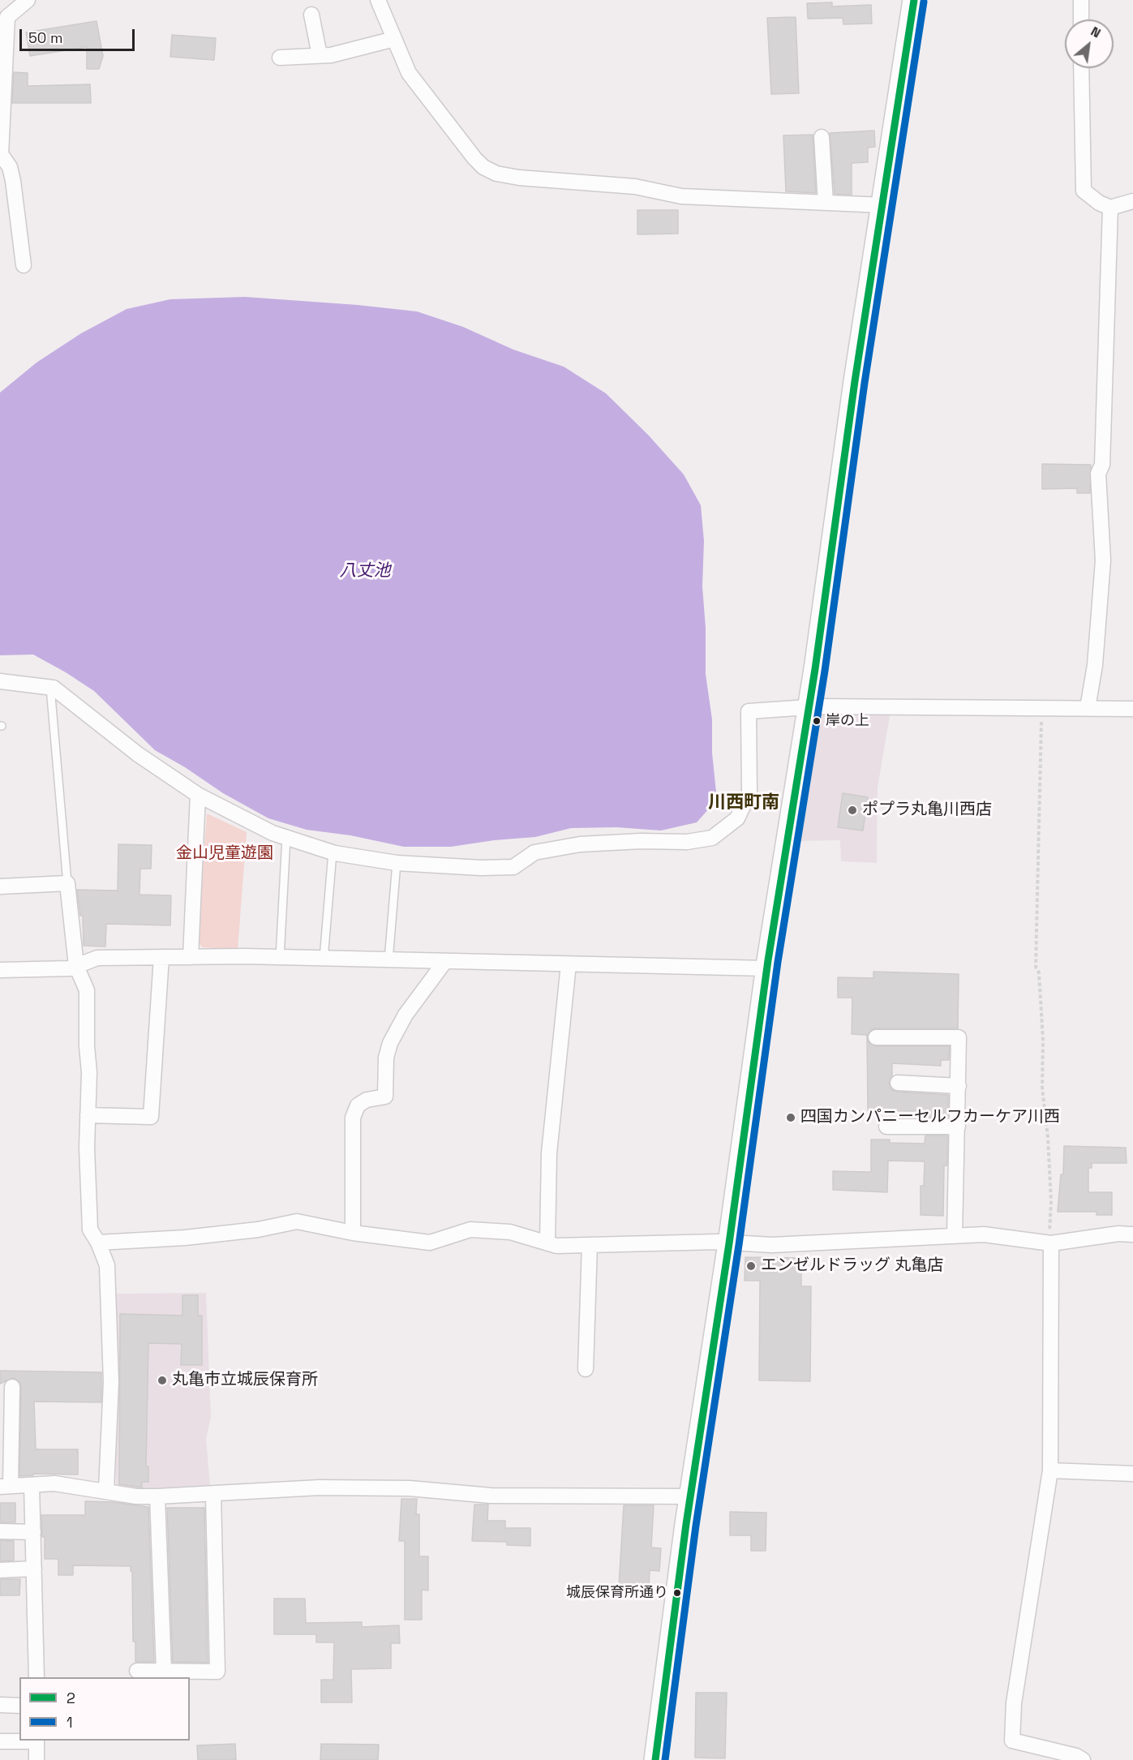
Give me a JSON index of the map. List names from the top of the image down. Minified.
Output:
{"districts":["川西町南"],"water":["八丈池"],"parks":["金山児童遊園"],"places":["岸の上","ポプラ丸亀川西店","四国カンパニーセルフカーケア川西","エンゼルドラッグ 丸亀店","丸亀市立城辰保育所","城辰保育所通り"],"lines":["transit line 2","transit line 1"],"legend":["2","1"],"scale_bar":"50 m","north":"top right"}
